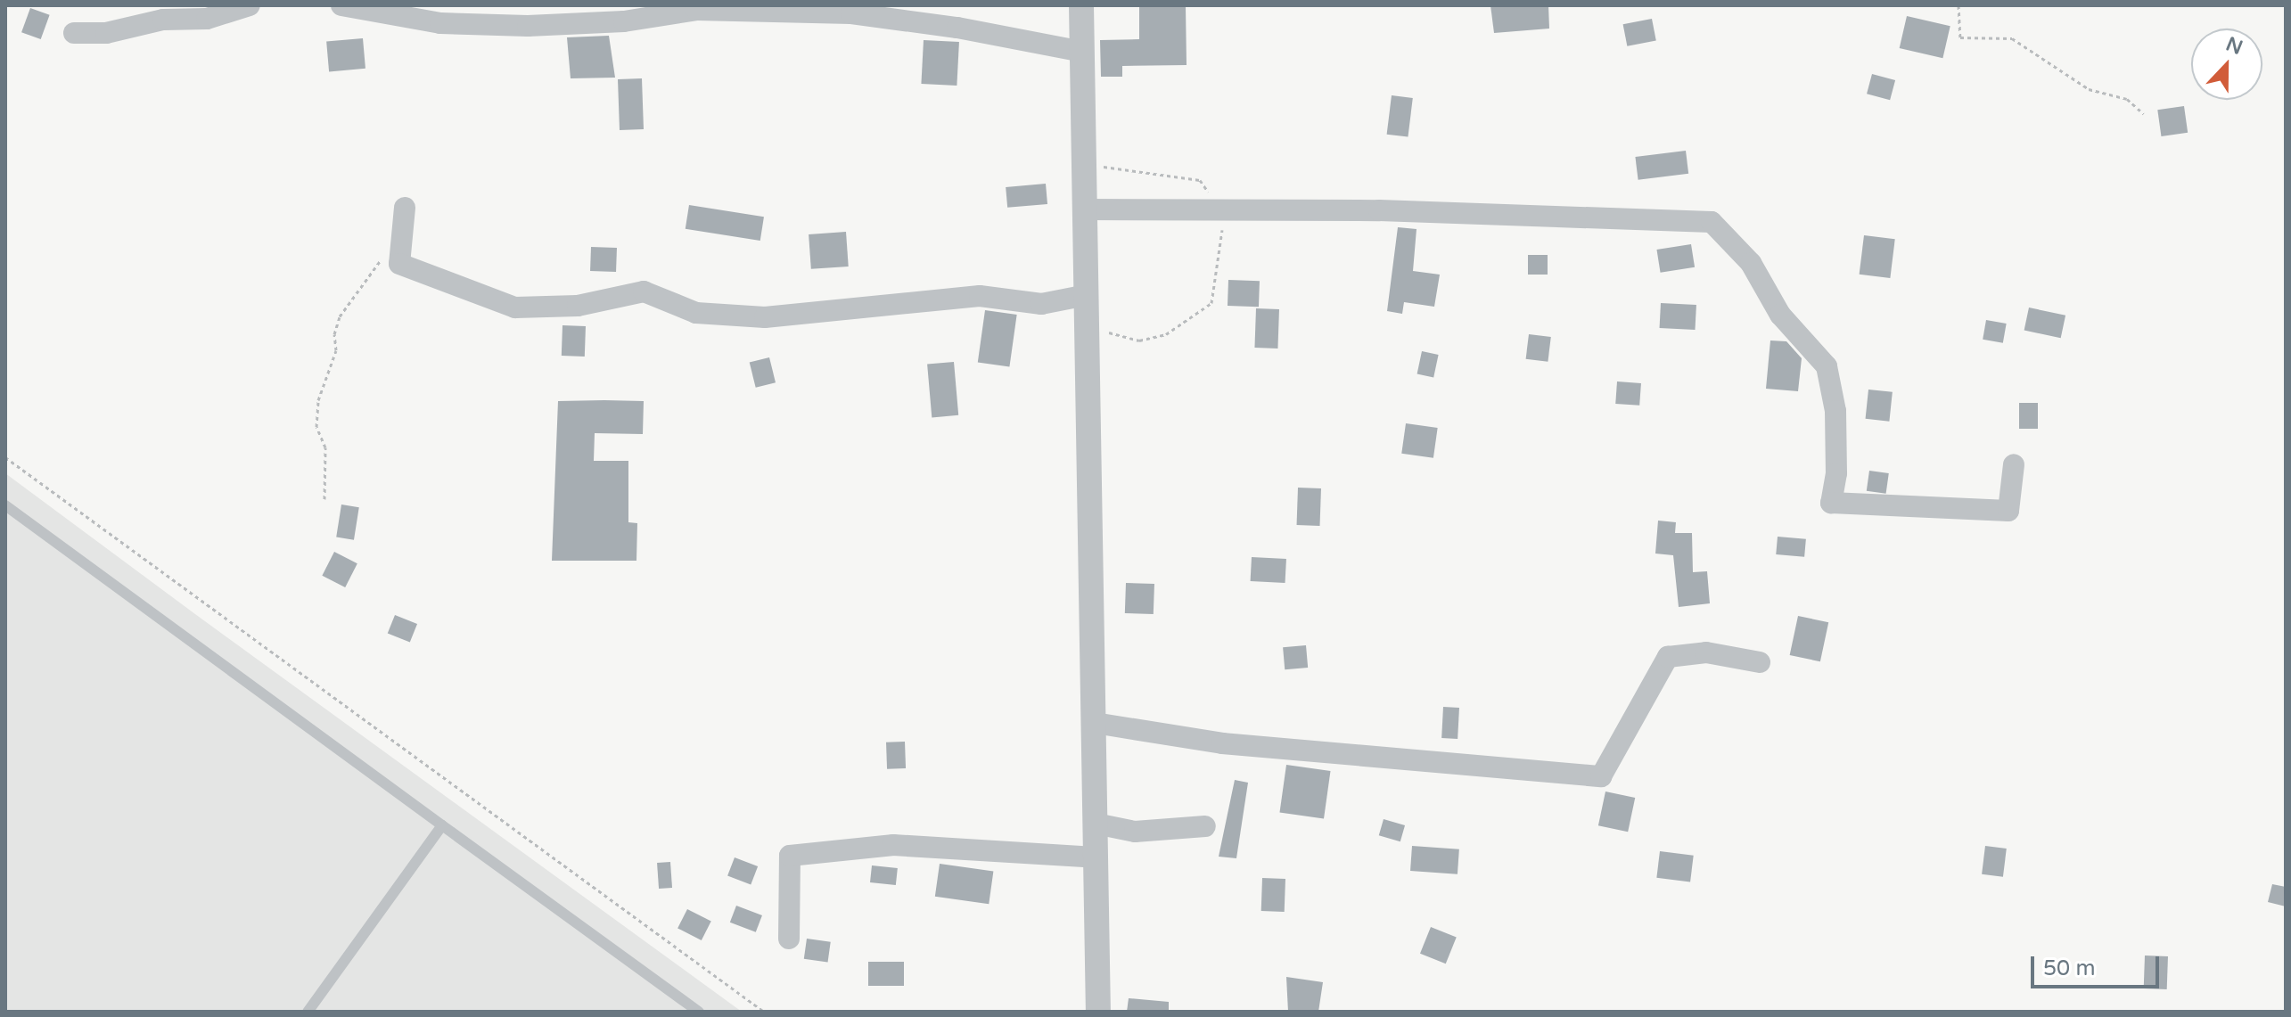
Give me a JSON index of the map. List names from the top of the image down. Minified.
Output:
{"scale_bar":"50 m","north":"top"}
